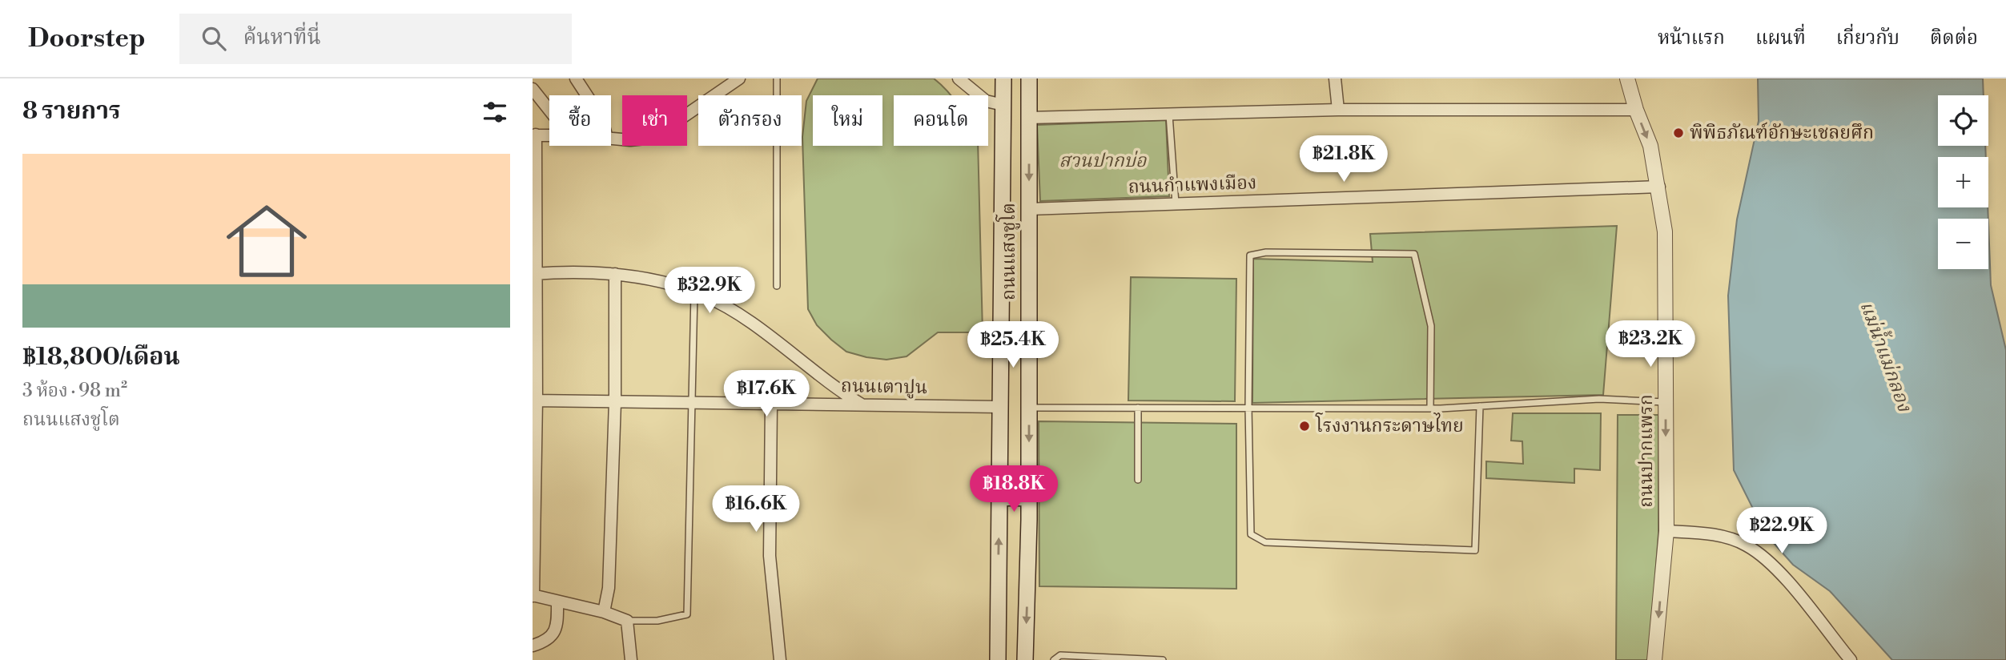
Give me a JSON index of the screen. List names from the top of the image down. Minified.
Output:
{"streets":{"main road":["ถนนแสงชูโต"],"street":["ถนนกำแพงเมือง","ถนนเตาปูน","ถนนปากแพรก"]},"crossings":[["ถนนกำแพงเมือง","ถนนแสงชูโต"],["ถนนกำแพงเมือง","ถนนปากแพรก"],["ถนนแสงชูโต","ถนนเตาปูน"]],"one_way":["ถนนปากแพรก"],"water":["แม่น้ำแม่กลอง"],"parks":["สวนปากบ่อ"],"places":["พิพิธภัณฑ์อักษะเชลยศึก","โรงงานกระดาษไทย"],"page":{"header":"Doorstep","search":"ค้นหาที่นี่","nav":["หน้าแรก","แผนที่","เกี่ยวกับ","ติดต่อ"],"heading":"8 รายการ","map_buttons":["+","−"],"chip":["ซื้อ","เช่า","ตัวกรอง","ใหม่","คอนโด"],"price":["฿21.8K","฿32.9K","฿23.2K","฿25.4K","฿17.6K","฿18.8K","฿16.6K","฿22.9K"],"list":[{"name":"฿18,800/เดือน","note":"3 ห้อง · 98 m² · ถนนแสงชูโต"}]}}
